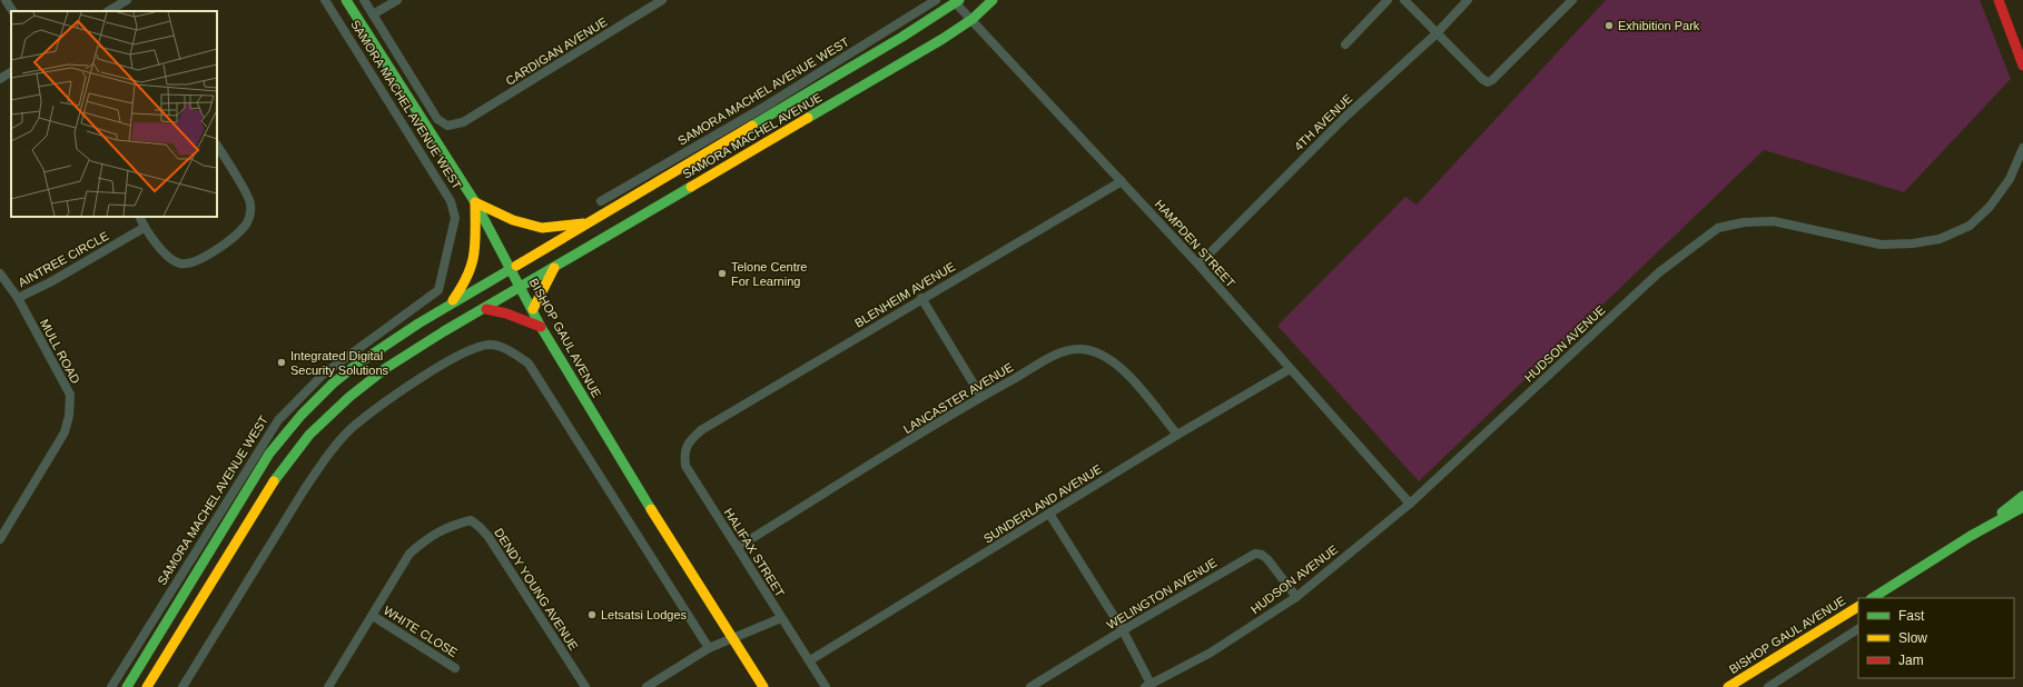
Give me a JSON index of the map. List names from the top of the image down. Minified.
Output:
{"streets":{"main road":["SAMORA MACHEL AVENUE WEST","SAMORA MACHEL AVENUE","BISHOP GAUL AVENUE"],"street":["CARDIGAN AVENUE","4TH AVENUE","HAMPDEN STREET","AINTREE CIRCLE","BLENHEIM AVENUE","HUDSON AVENUE","MULL ROAD","LANCASTER AVENUE","SUNDERLAND AVENUE","HALIFAX STREET","DENDY YOUNG AVENUE","WELINGTON AVENUE","WHITE CLOSE"]},"crossings":[["SAMORA MACHEL AVENUE WEST","SAMORA MACHEL AVENUE"],["SAMORA MACHEL AVENUE WEST","BISHOP GAUL AVENUE"],["4TH AVENUE","HAMPDEN STREET"],["SAMORA MACHEL AVENUE","HAMPDEN STREET"],["SAMORA MACHEL AVENUE","BISHOP GAUL AVENUE"],["HAMPDEN STREET","BLENHEIM AVENUE"],["HAMPDEN STREET","HUDSON AVENUE"],["HAMPDEN STREET","SUNDERLAND AVENUE"],["AINTREE CIRCLE","MULL ROAD"],["BLENHEIM AVENUE","HALIFAX STREET"],["HUDSON AVENUE","WELINGTON AVENUE"],["LANCASTER AVENUE","SUNDERLAND AVENUE"],["LANCASTER AVENUE","HALIFAX STREET"],["SUNDERLAND AVENUE","HALIFAX STREET"],["DENDY YOUNG AVENUE","WHITE CLOSE"]],"places":["Exhibition Park","Telone Centre For Learning","Integrated Digital Security Solutions","Letsatsi Lodges"],"legend":["Fast","Slow","Jam"]}
